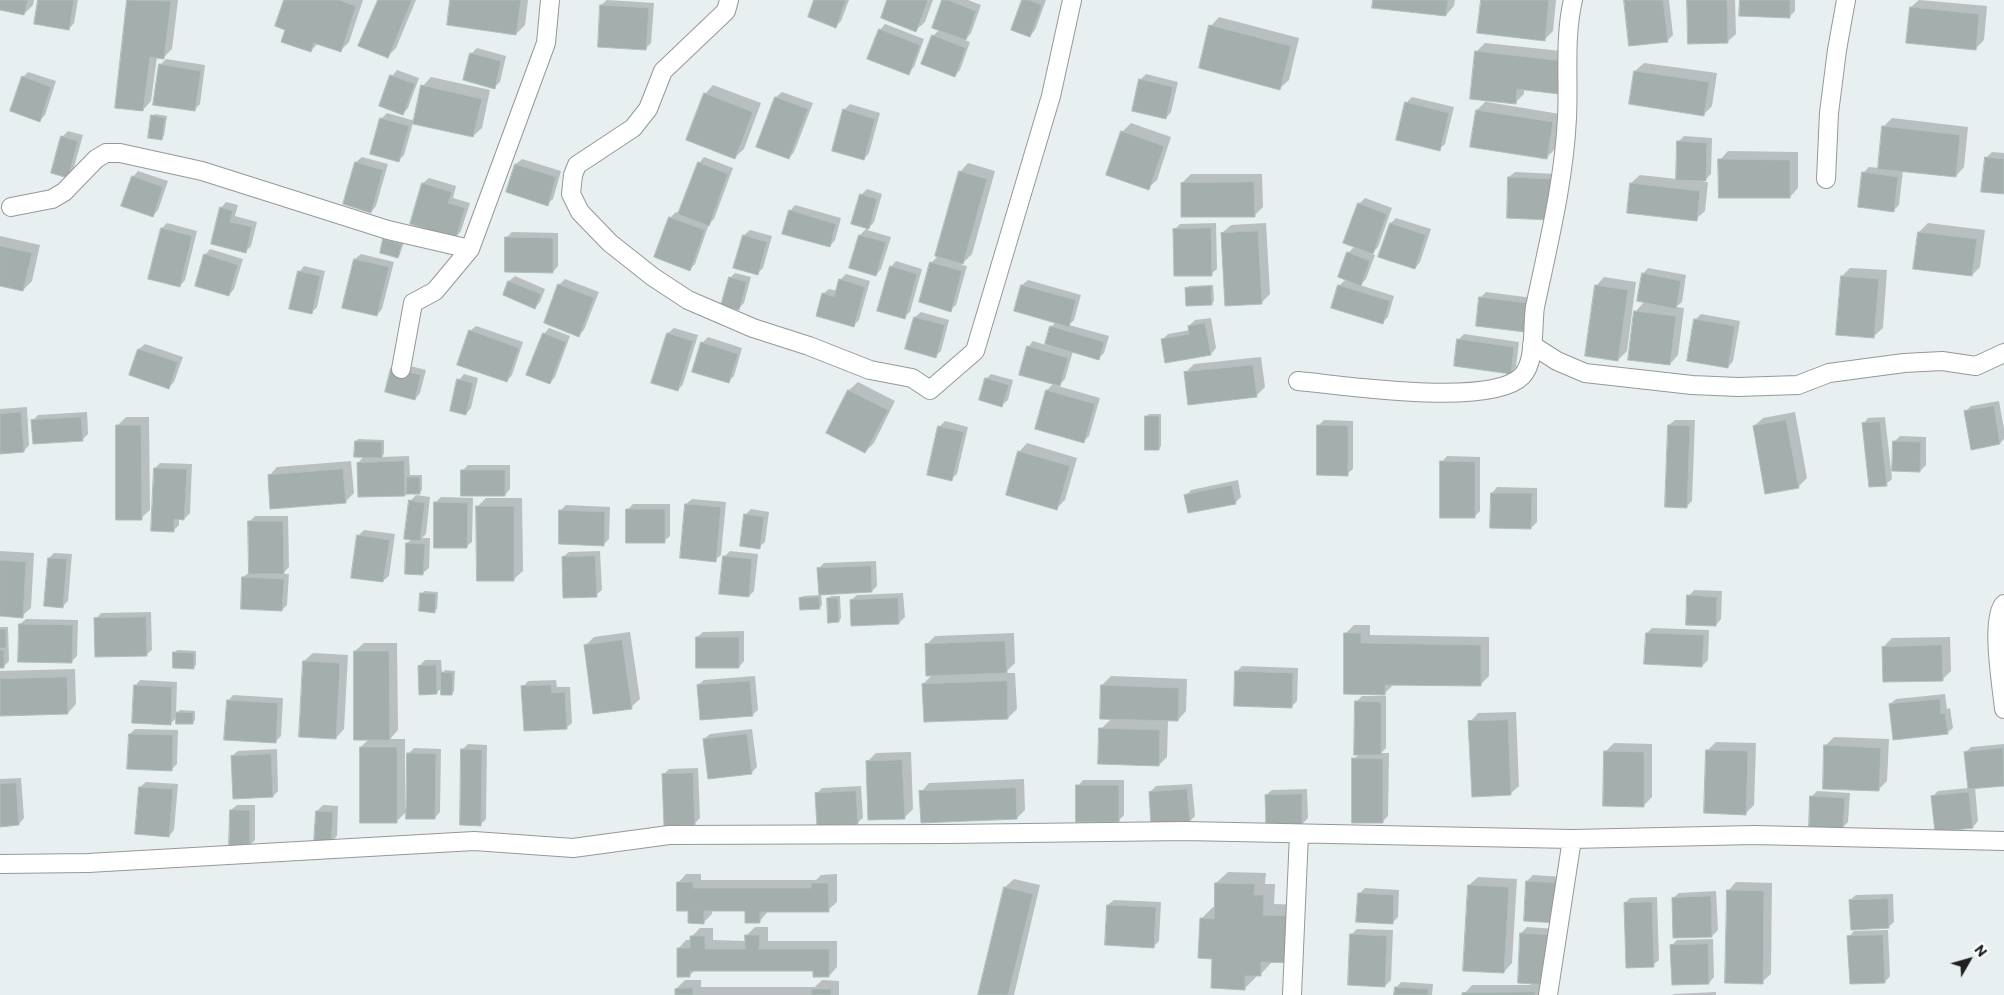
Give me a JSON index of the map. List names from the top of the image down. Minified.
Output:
{"north":"top right"}
